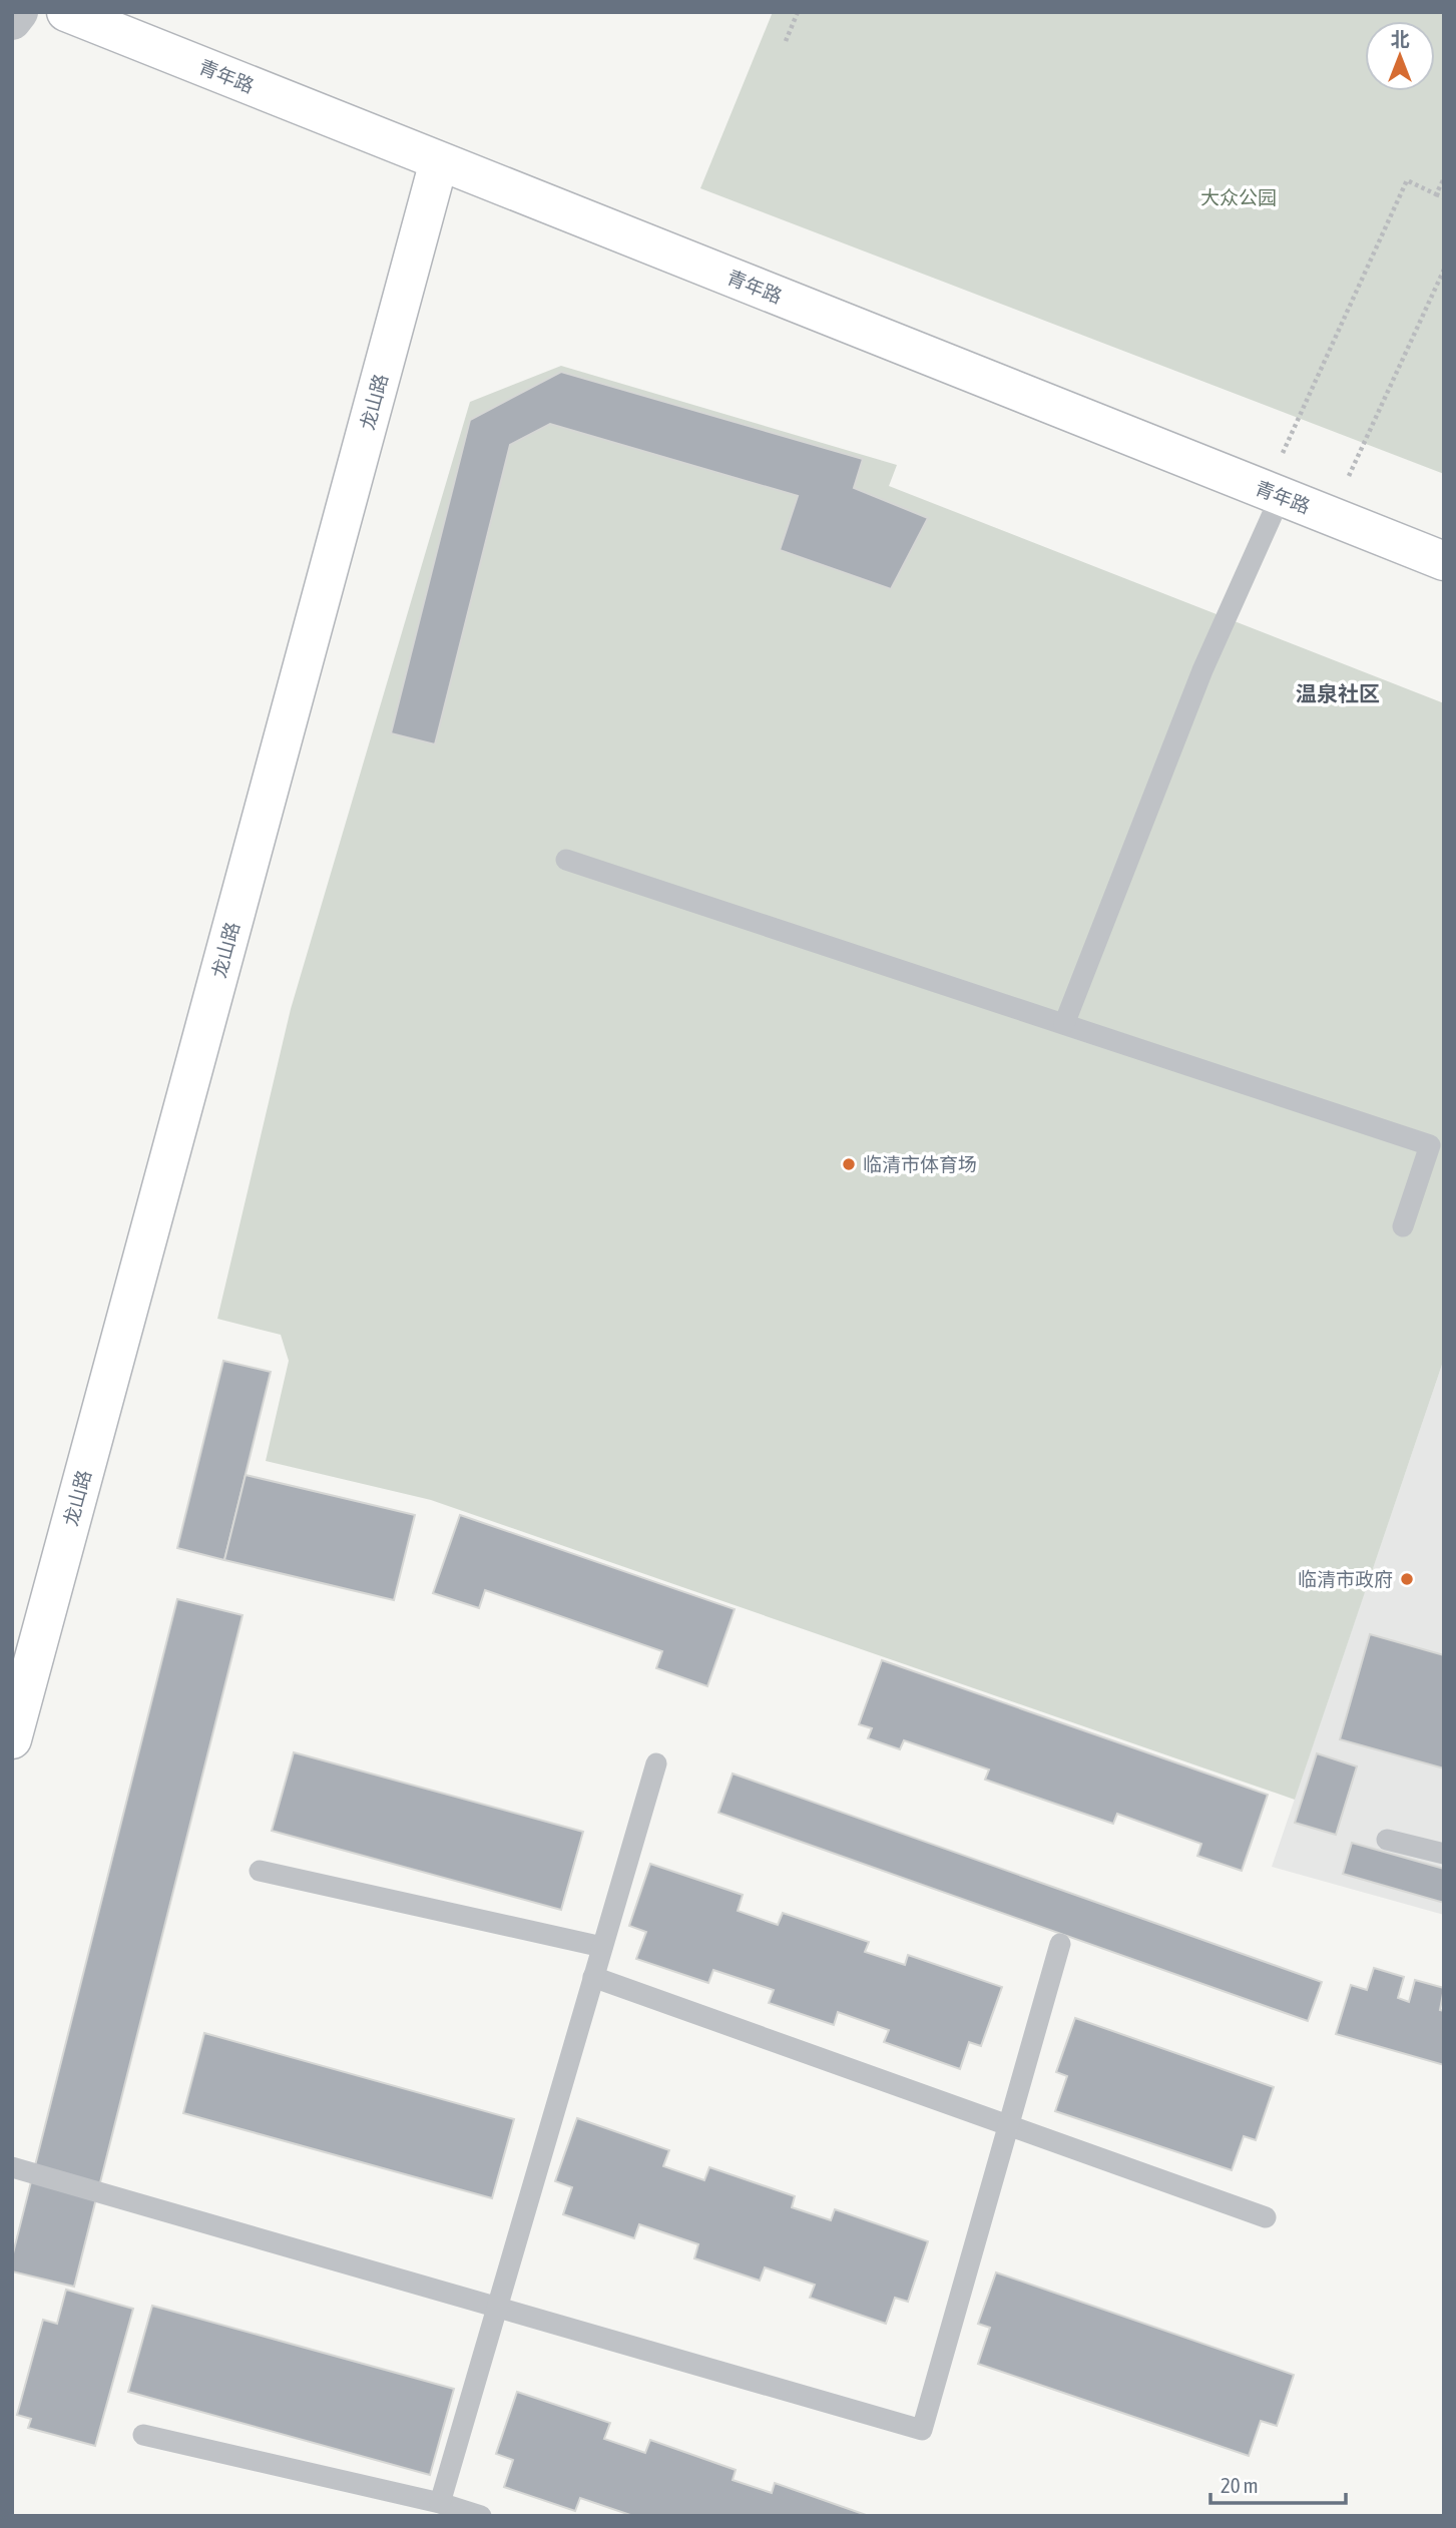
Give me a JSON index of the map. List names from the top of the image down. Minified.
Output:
{"streets":{"street":["青年路","龙山路"]},"crossings":[["青年路","龙山路"]],"districts":["温泉社区"],"parks":["大众公园"],"places":["临清市体育场","临清市政府"],"scale_bar":"20 m","north":"top"}
